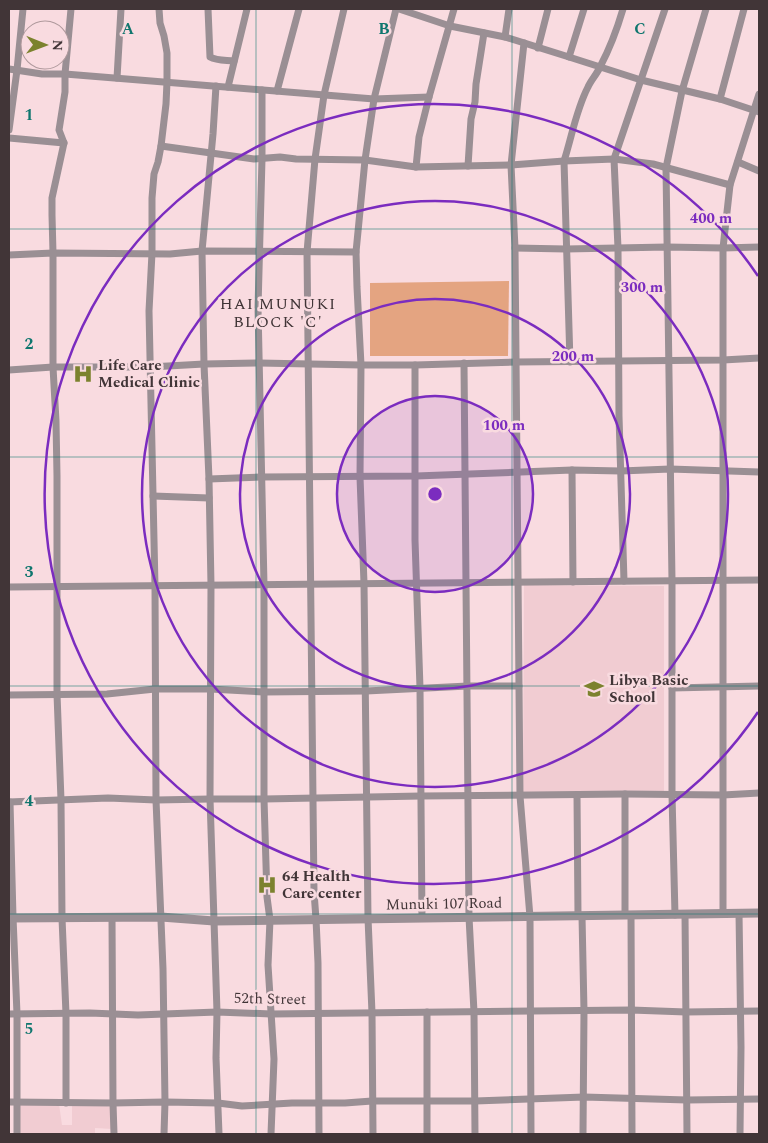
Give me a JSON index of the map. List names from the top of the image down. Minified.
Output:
{"streets":{"street":["Munuki 107 Road","52th Street"]},"districts":["HAI MUNUKI BLOCK 'C'"],"places":{"hospital":["Life Care Medical Clinic","64 Health Care center"],"school or university":["Libya Basic School"]},"north":"right","grid":{"columns":["A","B","C"],"rows":["1","2","3","4","5"]},"rings":["400 m","300 m","200 m","100 m"]}
